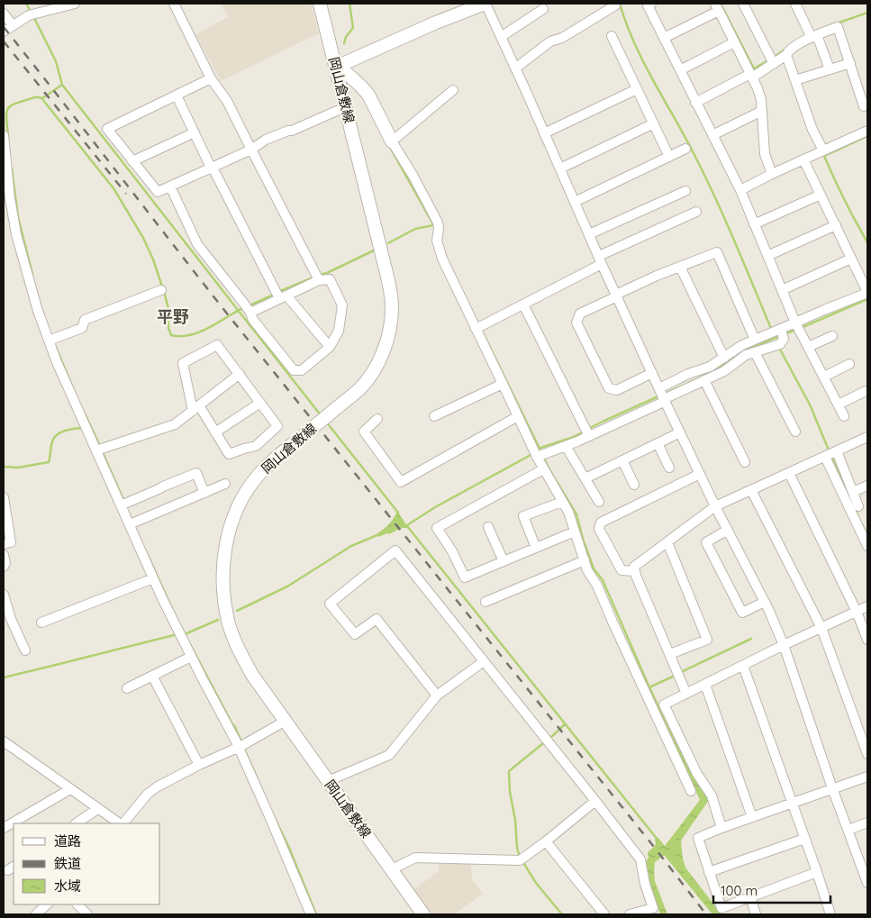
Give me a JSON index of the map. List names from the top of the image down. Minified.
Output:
{"streets":{"main road":["岡山倉敷線"]},"districts":["平野"],"legend":["道路","鉄道","水域"],"scale_bar":"100 m"}
